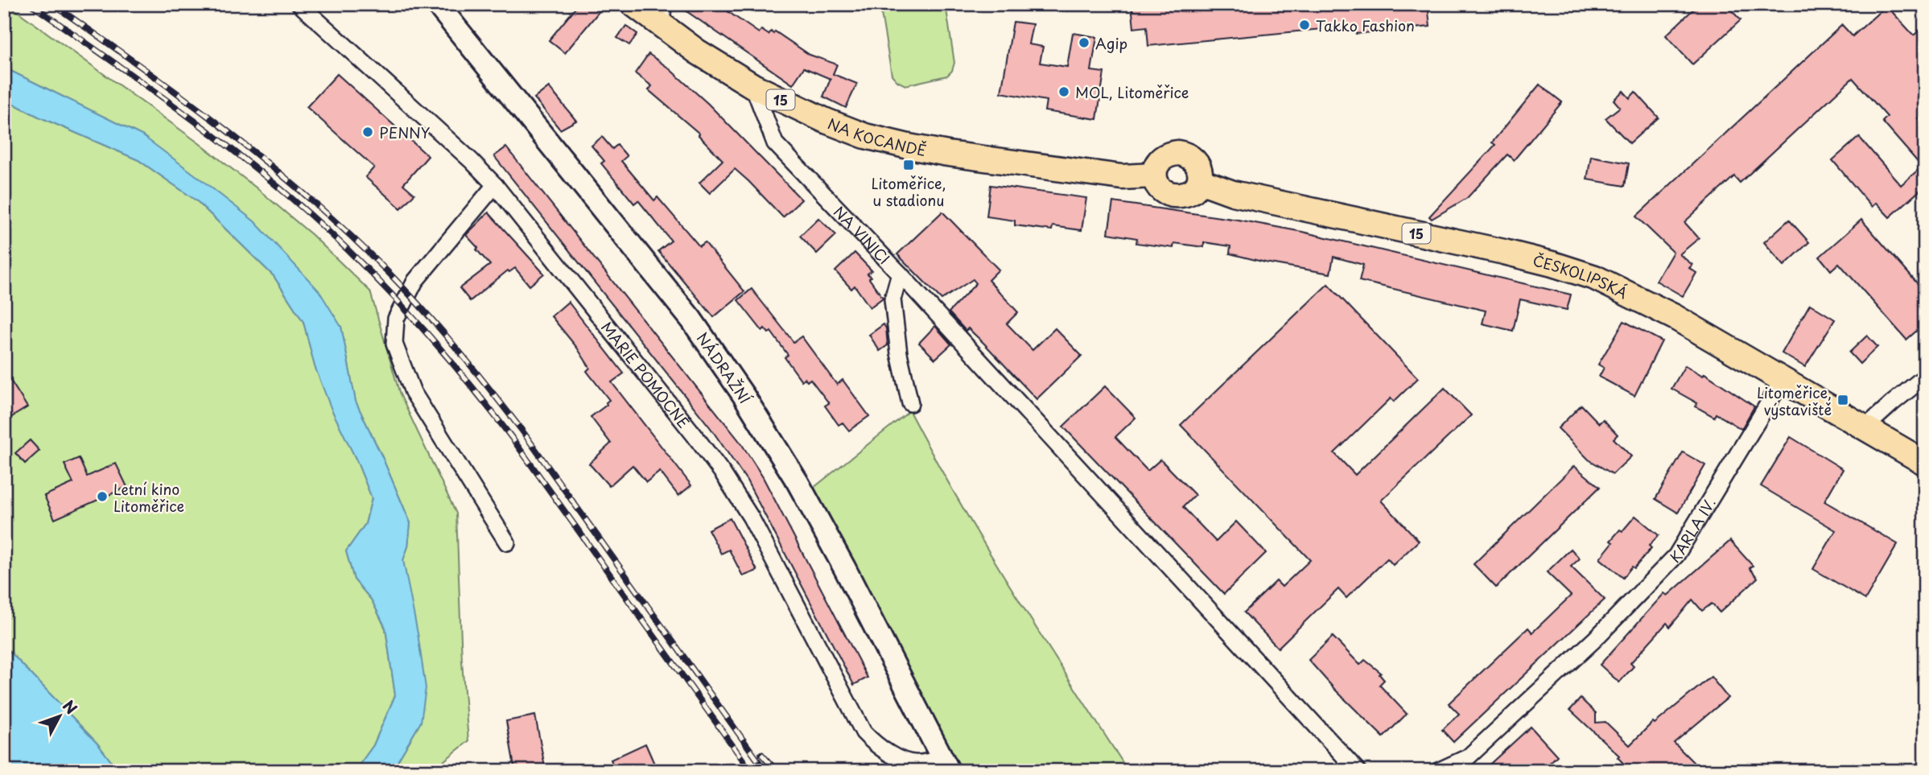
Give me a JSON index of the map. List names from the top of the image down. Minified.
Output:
{"streets":{"main road":["15","NA KOCANDĚ","ČESKOLIPSKÁ","NÁDRAŽNÍ"],"street":["NA VINICI","MARIE POMOCNÉ","KARLA IV."]},"crossings":[["NA KOCANDĚ","NA VINICI"],["NA KOCANDĚ","ČESKOLIPSKÁ"],["ČESKOLIPSKÁ","KARLA IV."],["NÁDRAŽNÍ","MARIE POMOCNÉ"]],"places":{"other":["Takko Fashion","Agip","MOL, Litoměřice","PENNY","Letní kino Litoměřice"],"transit":["Litoměřice, u stadionu","Litoměřice, výstaviště"]},"north":"top right"}
